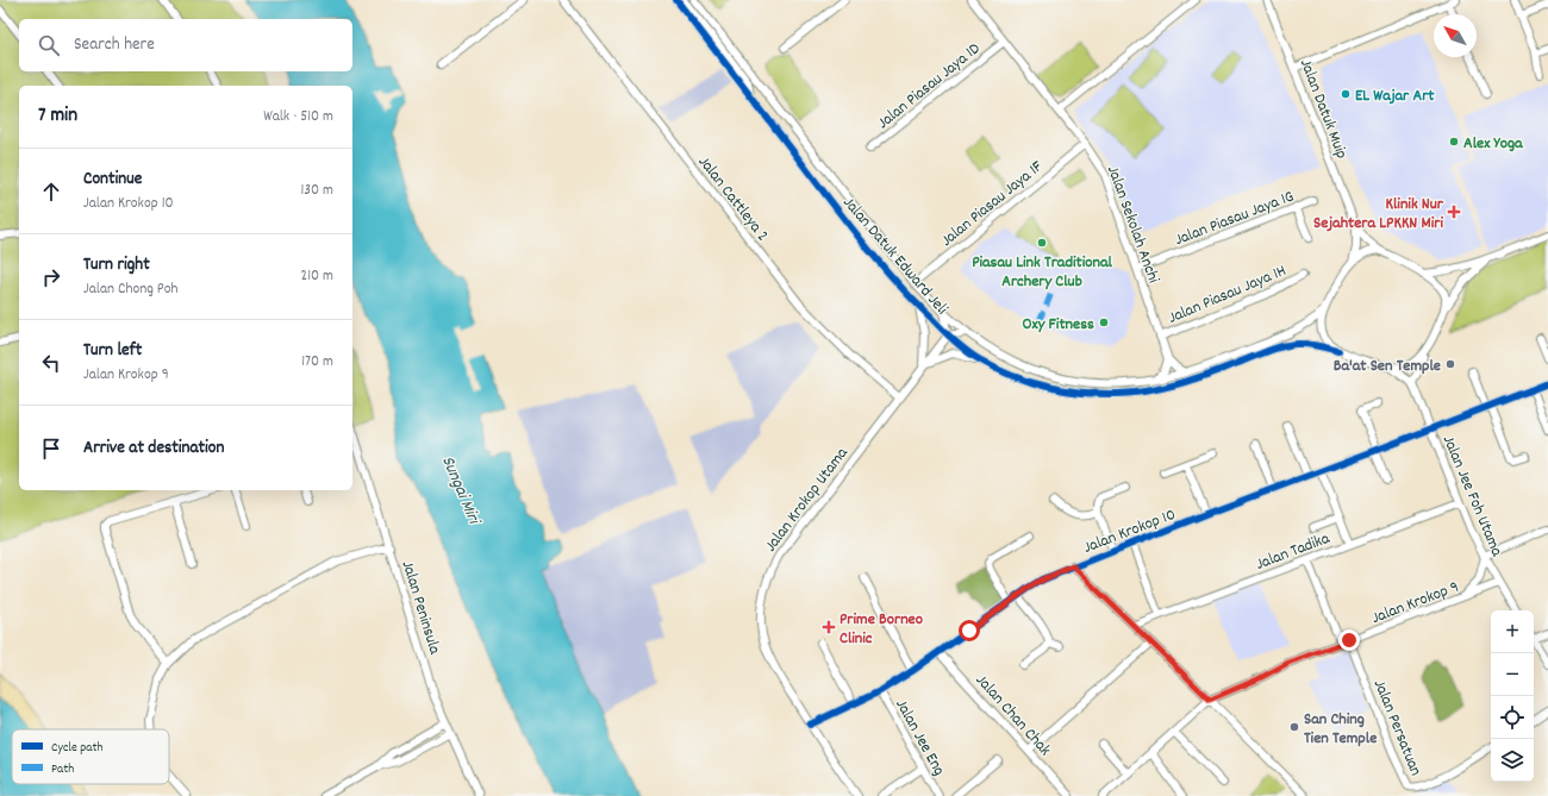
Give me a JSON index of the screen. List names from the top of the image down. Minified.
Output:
{"streets":{"street":["Jalan Piasau Jaya 1D","Jalan Datuk Muip","Jalan Cattleya 2","Jalan Piasau Jaya 1F","Jalan Piasau Jaya 1G","Jalan Sekolah Anchi","Jalan Datuk Edward Jeli","Jalan Piasau Jaya 1H","Jalan Jee Foh Utama","Jalan Krokop Utama","Jalan Krokop 10","Jalan Tadika","Jalan Krokop 9","Jalan Peninsula","Jalan Chan Chak","Jalan Persatuan","Jalan Jee Eng"]},"crossings":[["Jalan Piasau Jaya 1D","Jalan Sekolah Anchi"],["Jalan Cattleya 2","Jalan Krokop Utama"],["Jalan Piasau Jaya 1F","Jalan Sekolah Anchi"],["Jalan Piasau Jaya 1F","Jalan Datuk Edward Jeli"],["Jalan Piasau Jaya 1G","Jalan Sekolah Anchi"],["Jalan Sekolah Anchi","Jalan Piasau Jaya 1H"],["Jalan Datuk Edward Jeli","Jalan Krokop Utama"],["Jalan Jee Foh Utama","Jalan Krokop 10"],["Jalan Jee Foh Utama","Jalan Tadika"],["Jalan Jee Foh Utama","Jalan Krokop 9"],["Jalan Krokop Utama","Jalan Krokop 10"],["Jalan Krokop 10","Jalan Chan Chak"],["Jalan Krokop 10","Jalan Jee Eng"],["Jalan Krokop 9","Jalan Persatuan"]],"water":["Sungai Miri"],"places":{"other":["EL Wajar Art","Alex Yoga","Piasau Link Traditional Archery Club","Oxy Fitness","Ba'at Sen Temple","San Ching Tien Temple"],"health":["Klinik Nur Sejahtera LPKKN Miri","Prime Borneo Clinic"]},"legend":["Cycle path","Path"],"north":"top left","page":{"search":"Search here","heading":["7 min","Walk · 510 m"],"list":[["Continue","Jalan Krokop 10","130 m"],["Turn right","Jalan Chong Poh","210 m"],["Turn left","Jalan Krokop 9","170 m"],"Arrive at destination"],"map_buttons":["+","−"]}}
